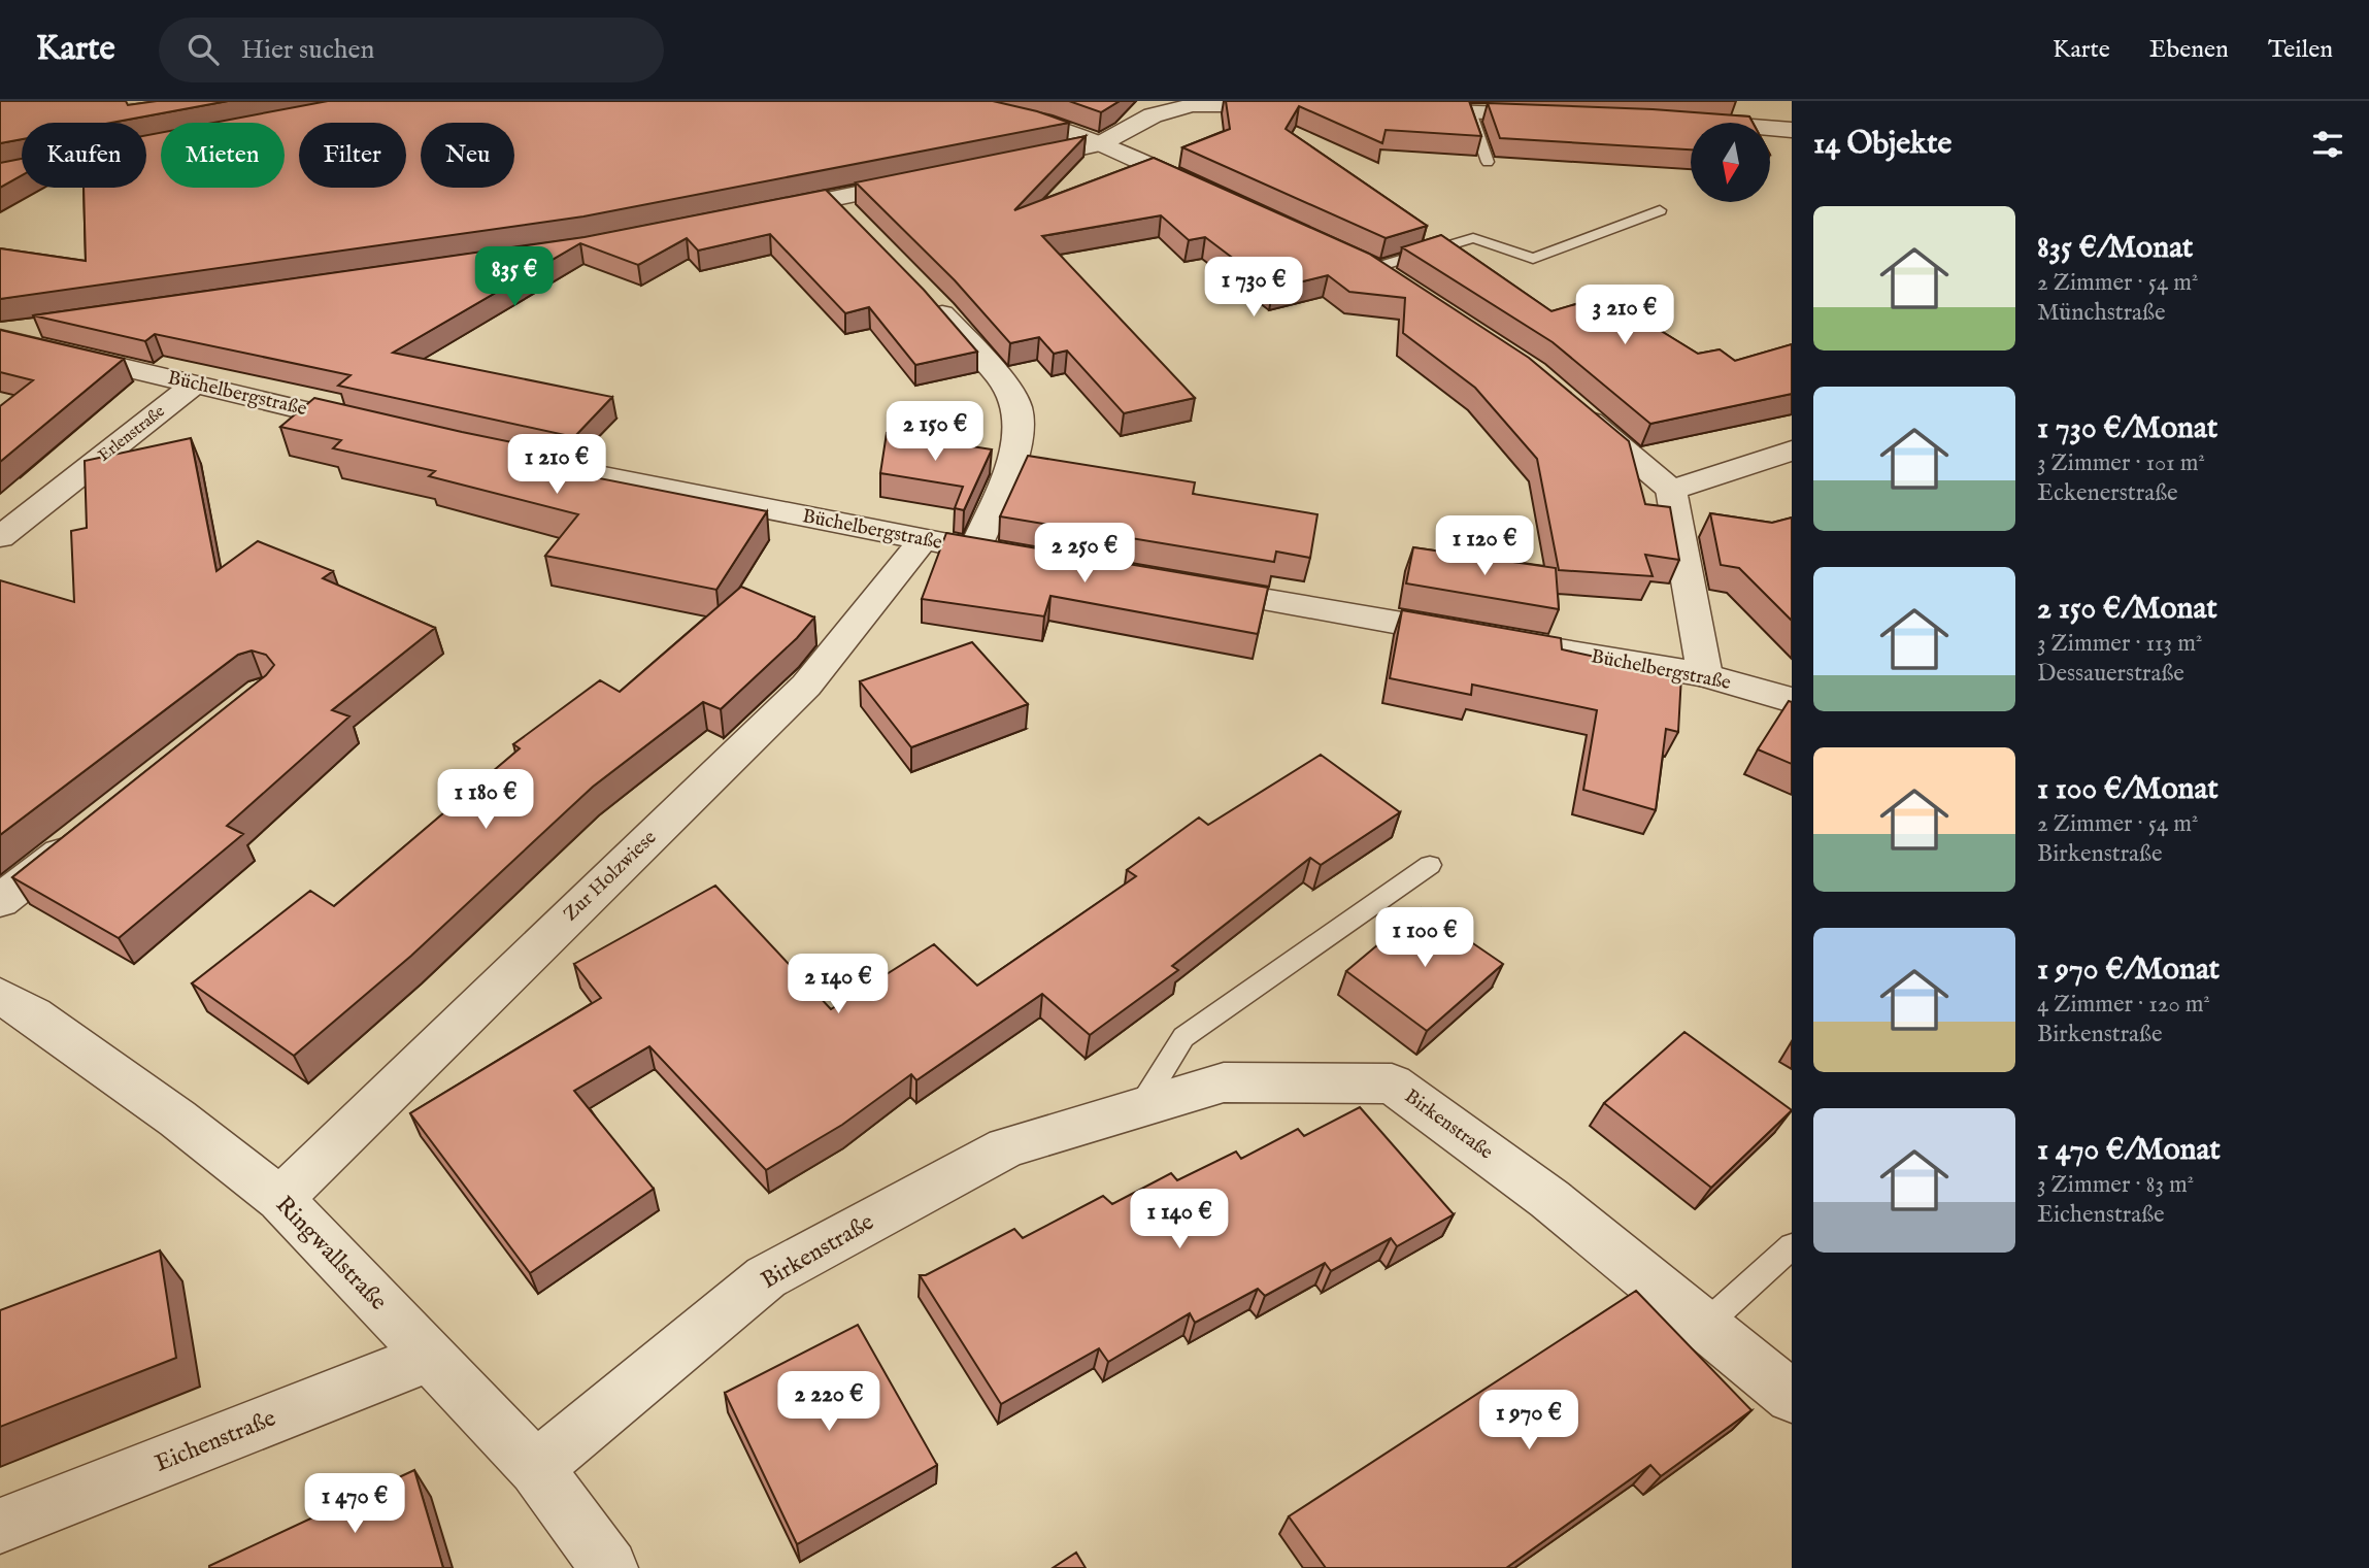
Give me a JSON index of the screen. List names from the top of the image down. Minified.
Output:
{"streets":{"street":["Büchelbergstraße","Erlenstraße","Zur Holzwiese","Birkenstraße","Ringwallstraße","Eichenstraße"]},"crossings":[["Büchelbergstraße","Erlenstraße"],["Büchelbergstraße","Zur Holzwiese"],["Zur Holzwiese","Ringwallstraße"],["Birkenstraße","Ringwallstraße"],["Ringwallstraße","Eichenstraße"]],"north":"bottom","page":{"header":"Karte","search":"Hier suchen","nav":["Karte","Ebenen","Teilen"],"heading":"14 Objekte","chip":["Kaufen","Mieten","Filter","Neu"],"list":[{"name":"835 €/Monat","note":"2 Zimmer · 54 m² · Münchstraße"},{"name":"1 730 €/Monat","note":"3 Zimmer · 101 m² · Eckenerstraße"},{"name":"2 150 €/Monat","note":"3 Zimmer · 113 m² · Dessauerstraße"},{"name":"1 100 €/Monat","note":"2 Zimmer · 54 m² · Birkenstraße"},{"name":"1 970 €/Monat","note":"4 Zimmer · 120 m² · Birkenstraße"},{"name":"1 470 €/Monat","note":"3 Zimmer · 83 m² · Eichenstraße"}],"price":["835 €","1 730 €","3 210 €","2 150 €","1 210 €","1 120 €","2 250 €","1 180 €","1 100 €","2 140 €","1 140 €","2 220 €","1 970 €","1 470 €"]}}
